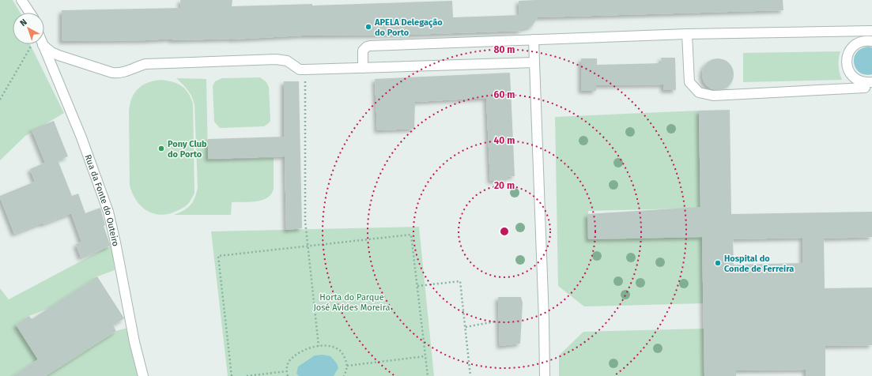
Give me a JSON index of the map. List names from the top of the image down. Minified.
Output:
{"streets":{"street":["Rua da Fonte do Outeiro"]},"parks":["Horta do Parque José Avides Moreira"],"places":["APELA Delegação do Porto","Pony Club do Porto","Hospital do Conde de Ferreira"],"north":"top left","rings":["80 m","60 m","40 m","20 m"]}
